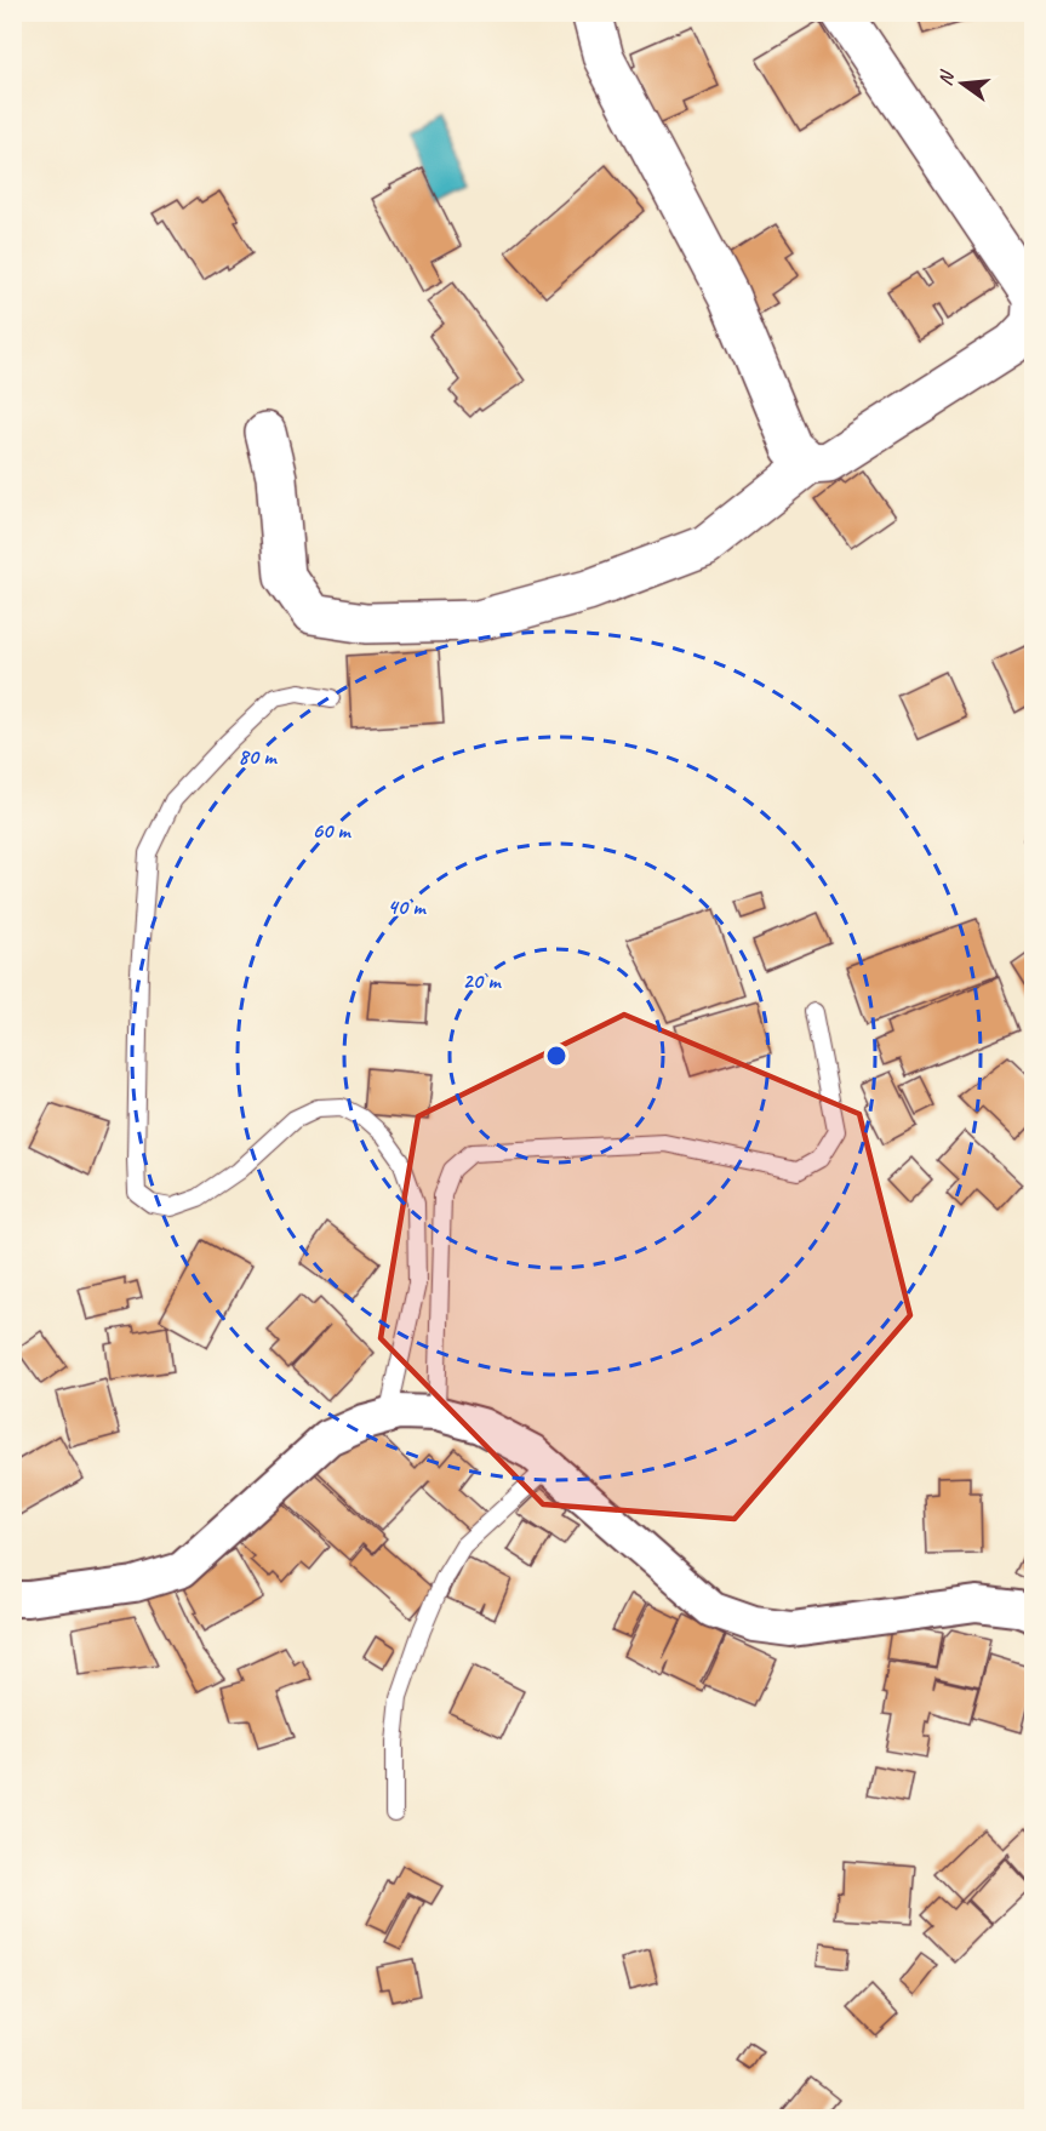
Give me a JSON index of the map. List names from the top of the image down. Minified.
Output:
{"north":"left","rings":["80 m","60 m","40 m","20 m"]}
